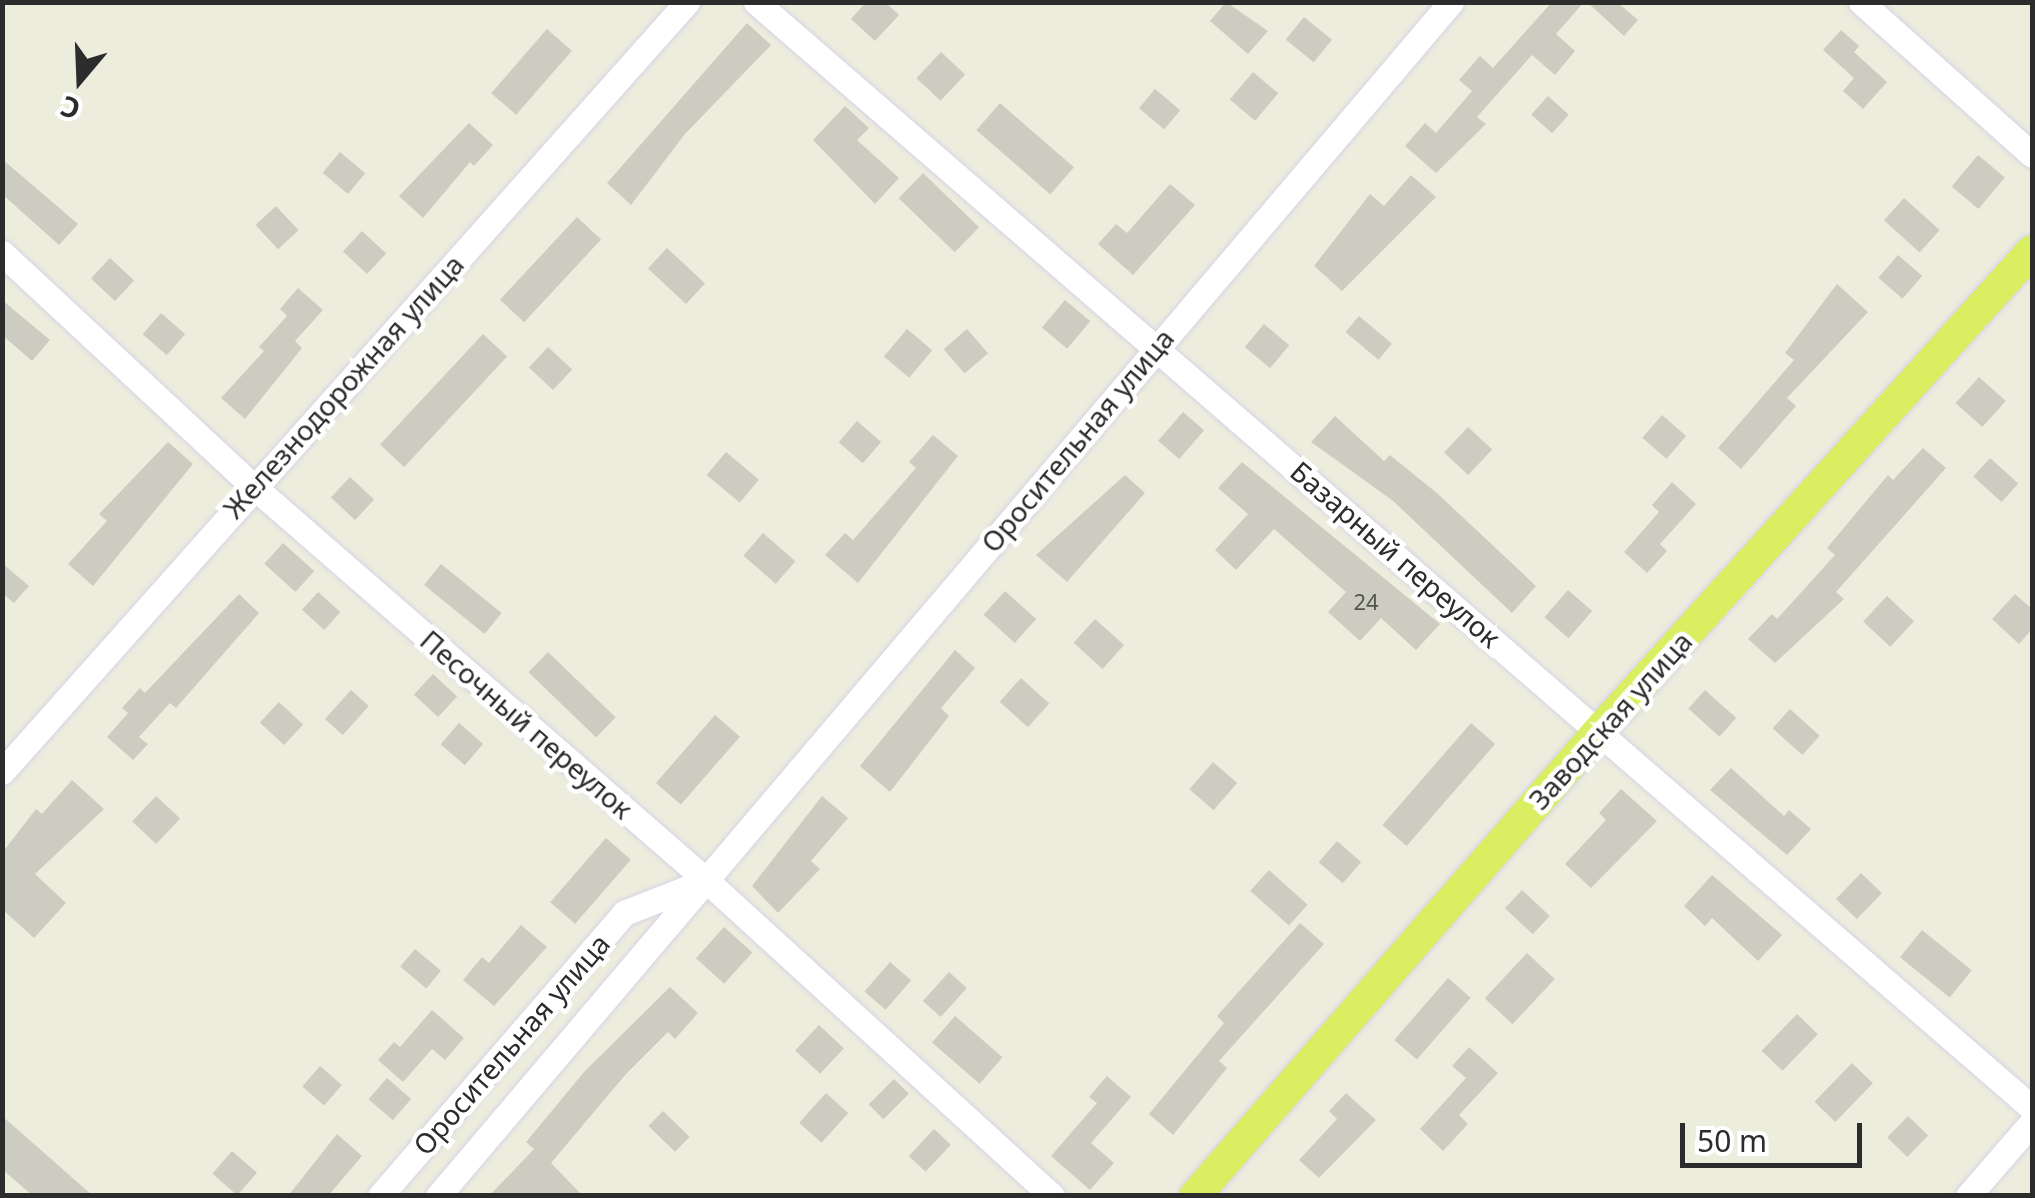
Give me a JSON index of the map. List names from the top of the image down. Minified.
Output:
{"streets":{"main road":["Заводская улица"],"street":["Железнодорожная улица","Оросительная улица","Базарный переулок","Песочный переулок"]},"crossings":[["Железнодорожная улица","Песочный переулок"],["Оросительная улица","Базарный переулок"],["Оросительная улица","Песочный переулок"],["Базарный переулок","Заводская улица"]],"house_numbers":["24"],"scale_bar":"50 m","north":"bottom"}
